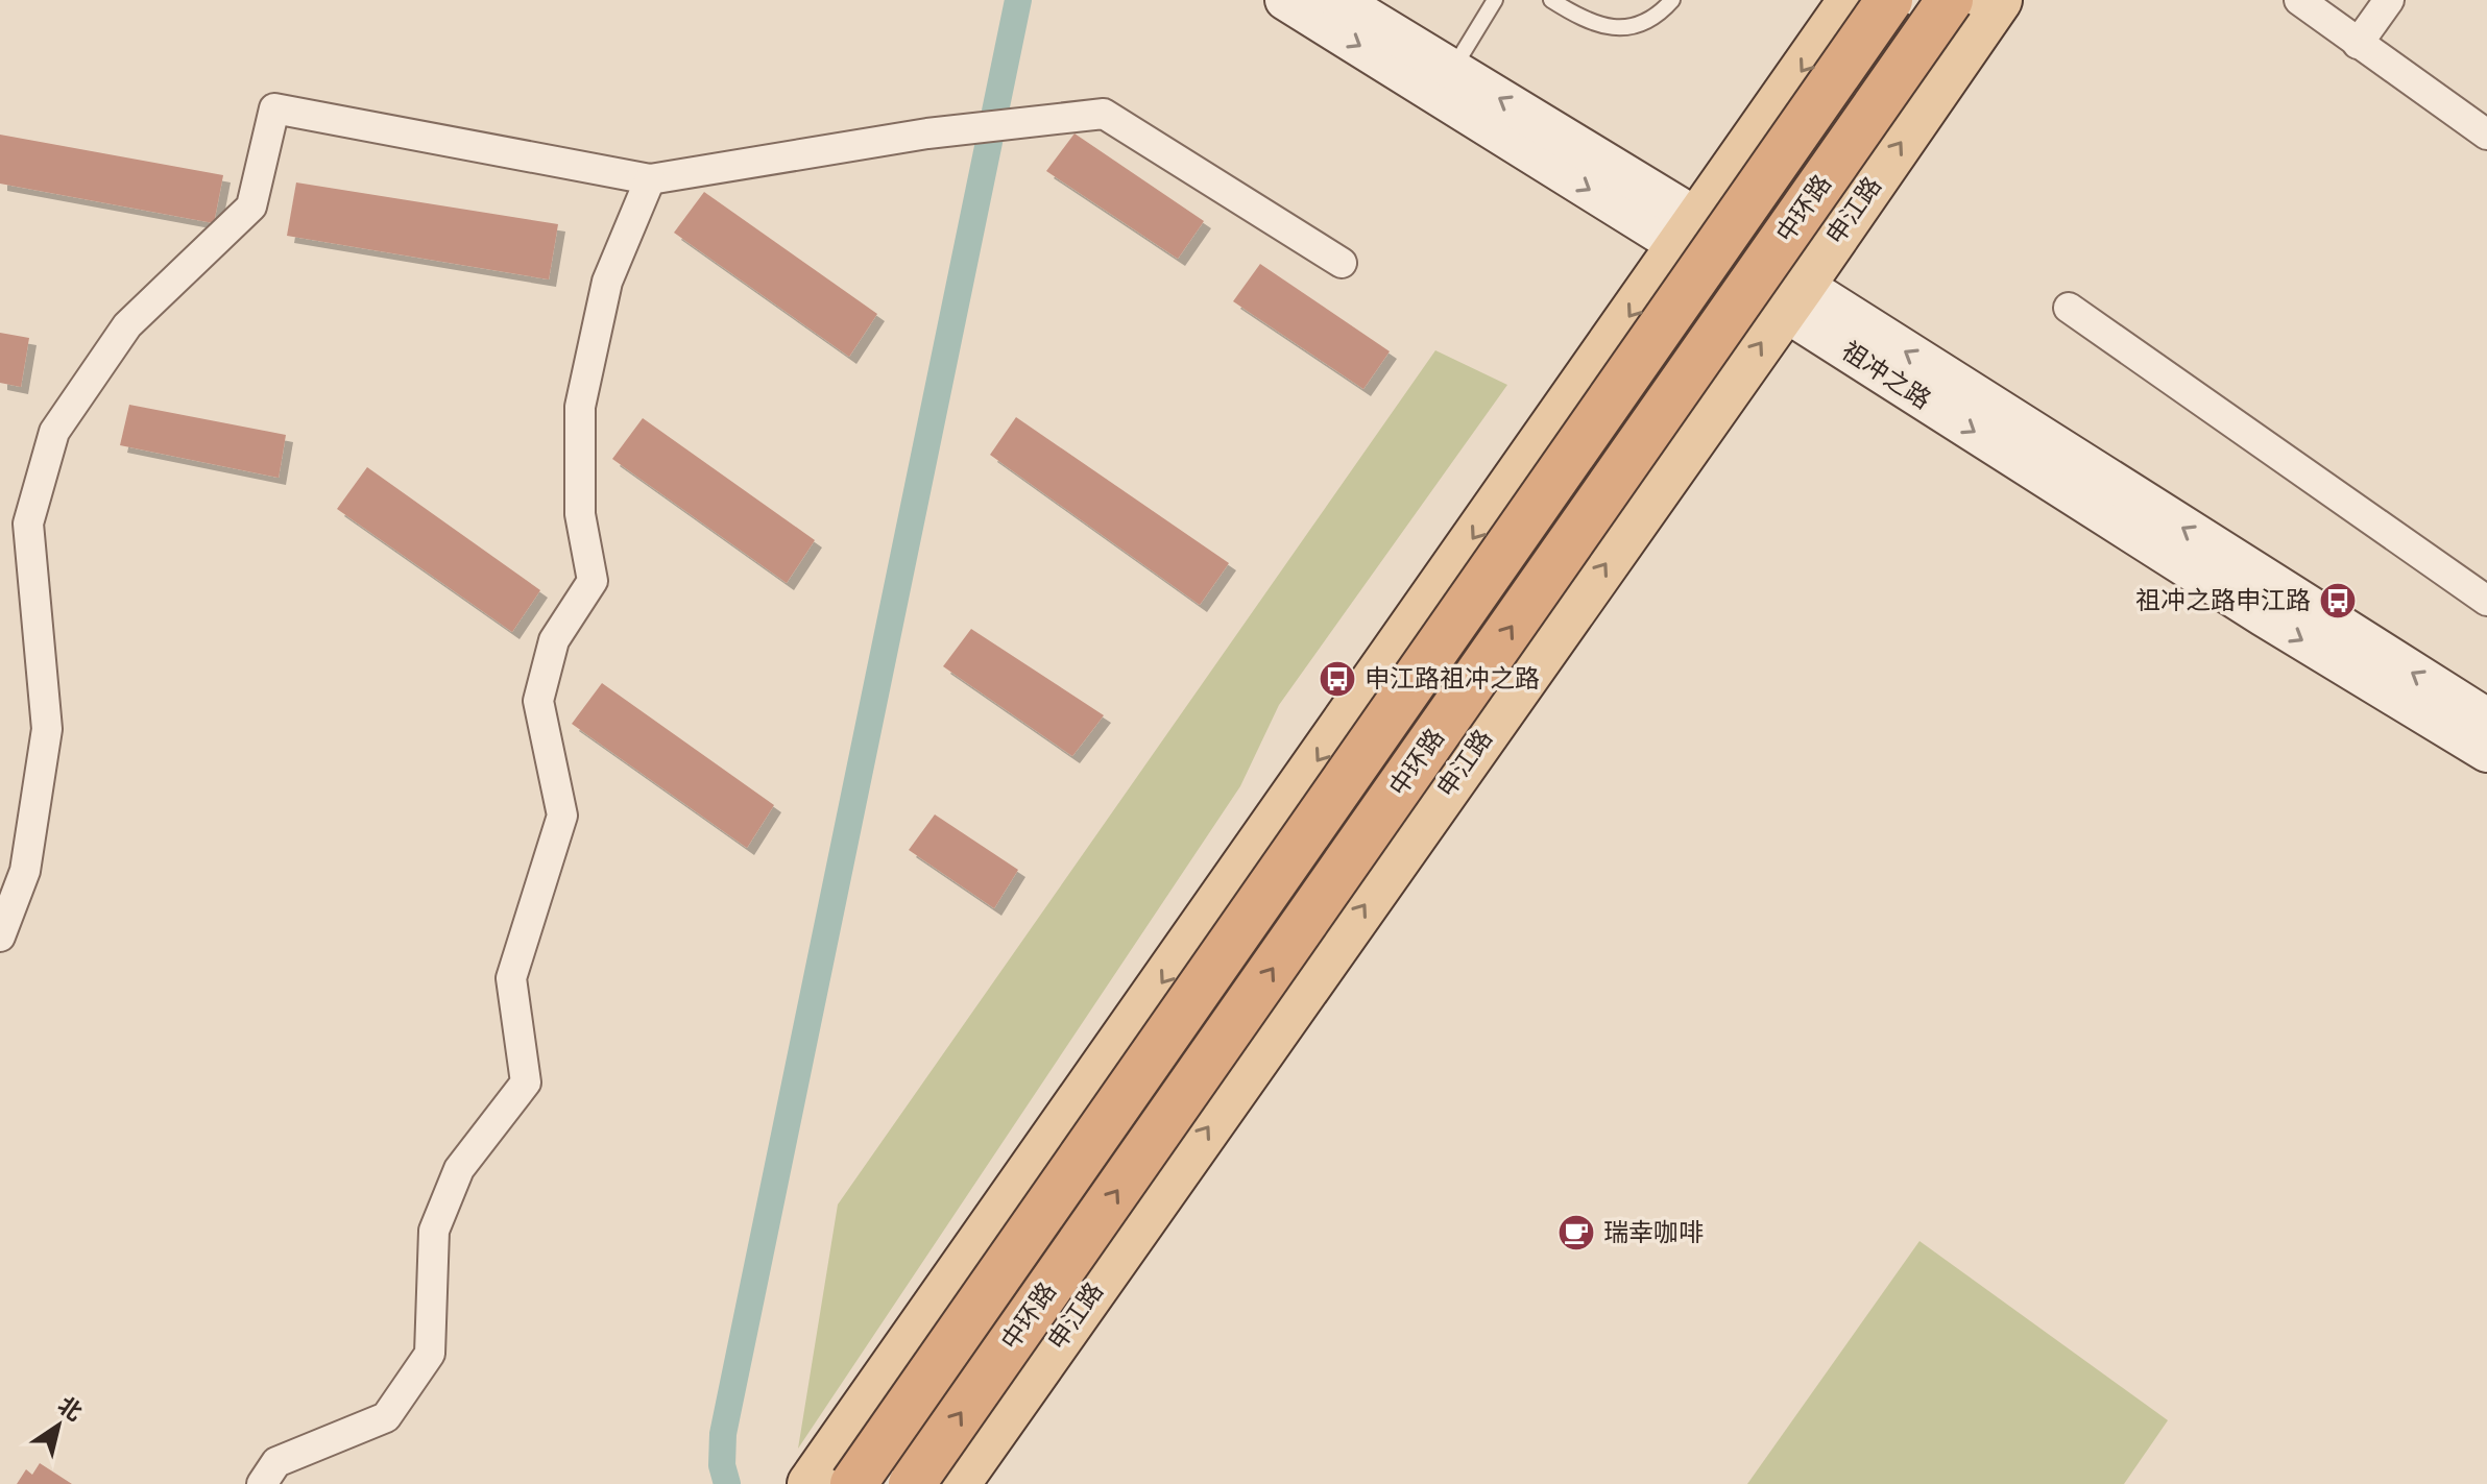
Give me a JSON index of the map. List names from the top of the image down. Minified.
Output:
{"streets":{"highway":["中环路"],"main road":["申江路","祖冲之路"]},"crossings":[["申江路","祖冲之路"]],"places":{"bus stop":["祖冲之路申江路","申江路祖冲之路"],"cafe":["瑞幸咖啡"]},"north":"top right"}
